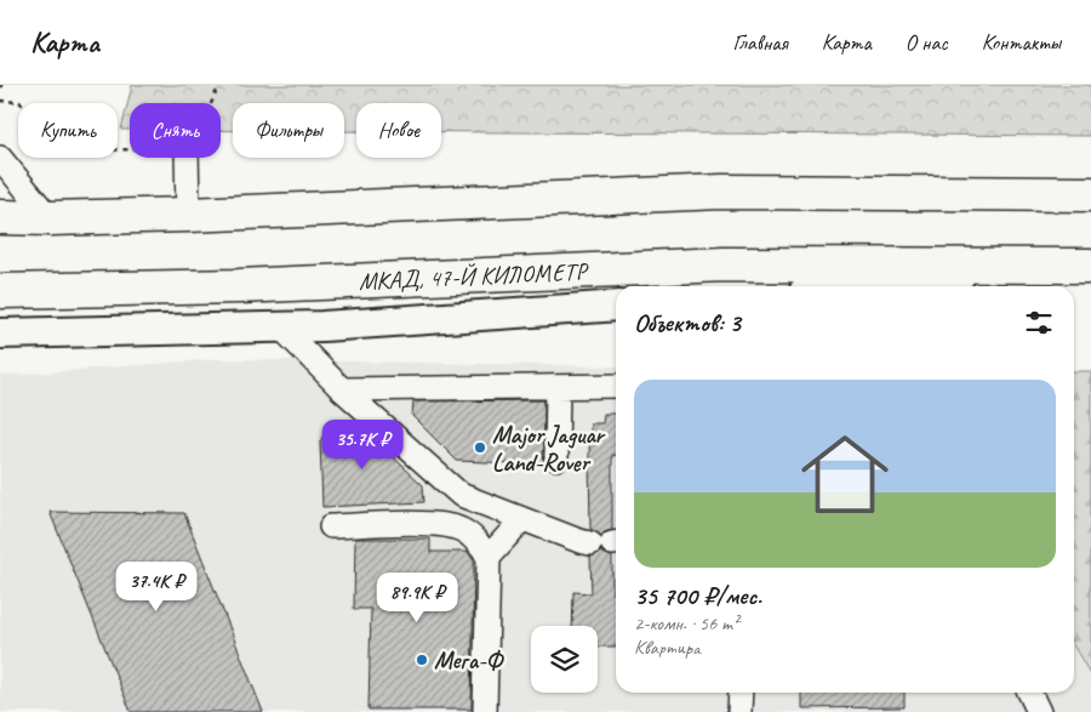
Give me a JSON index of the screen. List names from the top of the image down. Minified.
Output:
{"streets":{"highway":["МКАД, 47-Й КИЛОМЕТР"]},"places":["Major Jaguar Land-Rover","Мега-Ф"],"page":{"header":"Карта","nav":["Главная","Карта","О нас","Контакты"],"chip":["Купить","Снять","Фильтры","Новое"],"heading":"Объектов: 3","list":[{"name":"35 700 ₽/мес.","note":"2-комн. · 56 m² · Квартира"}],"price":["35.7K ₽","37.4K ₽","89.9K ₽"]}}
